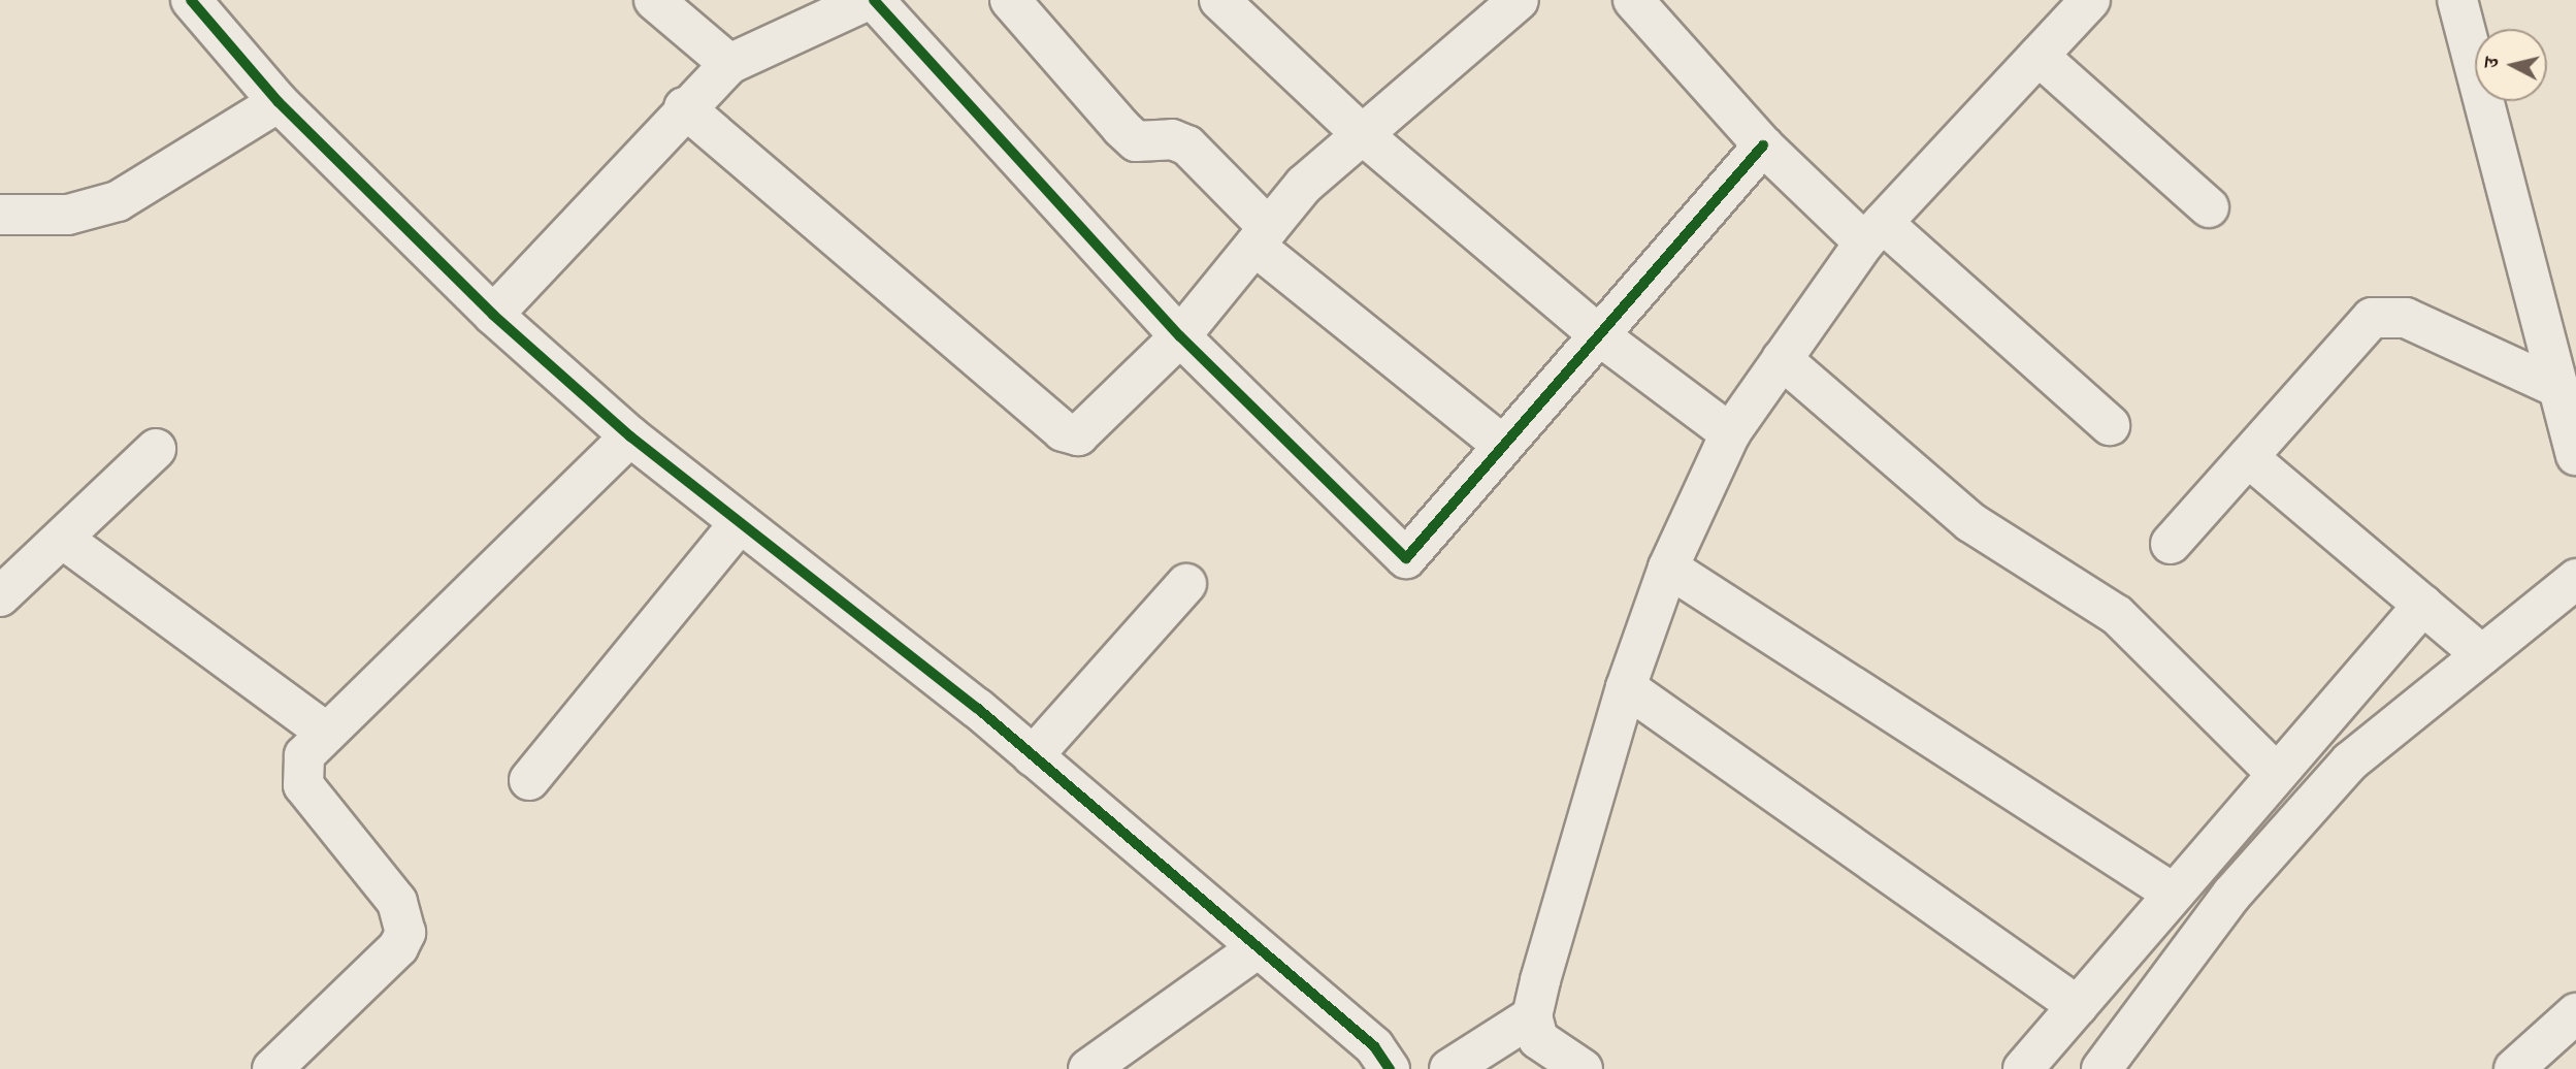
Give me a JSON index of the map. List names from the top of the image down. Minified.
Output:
{"north":"left"}
